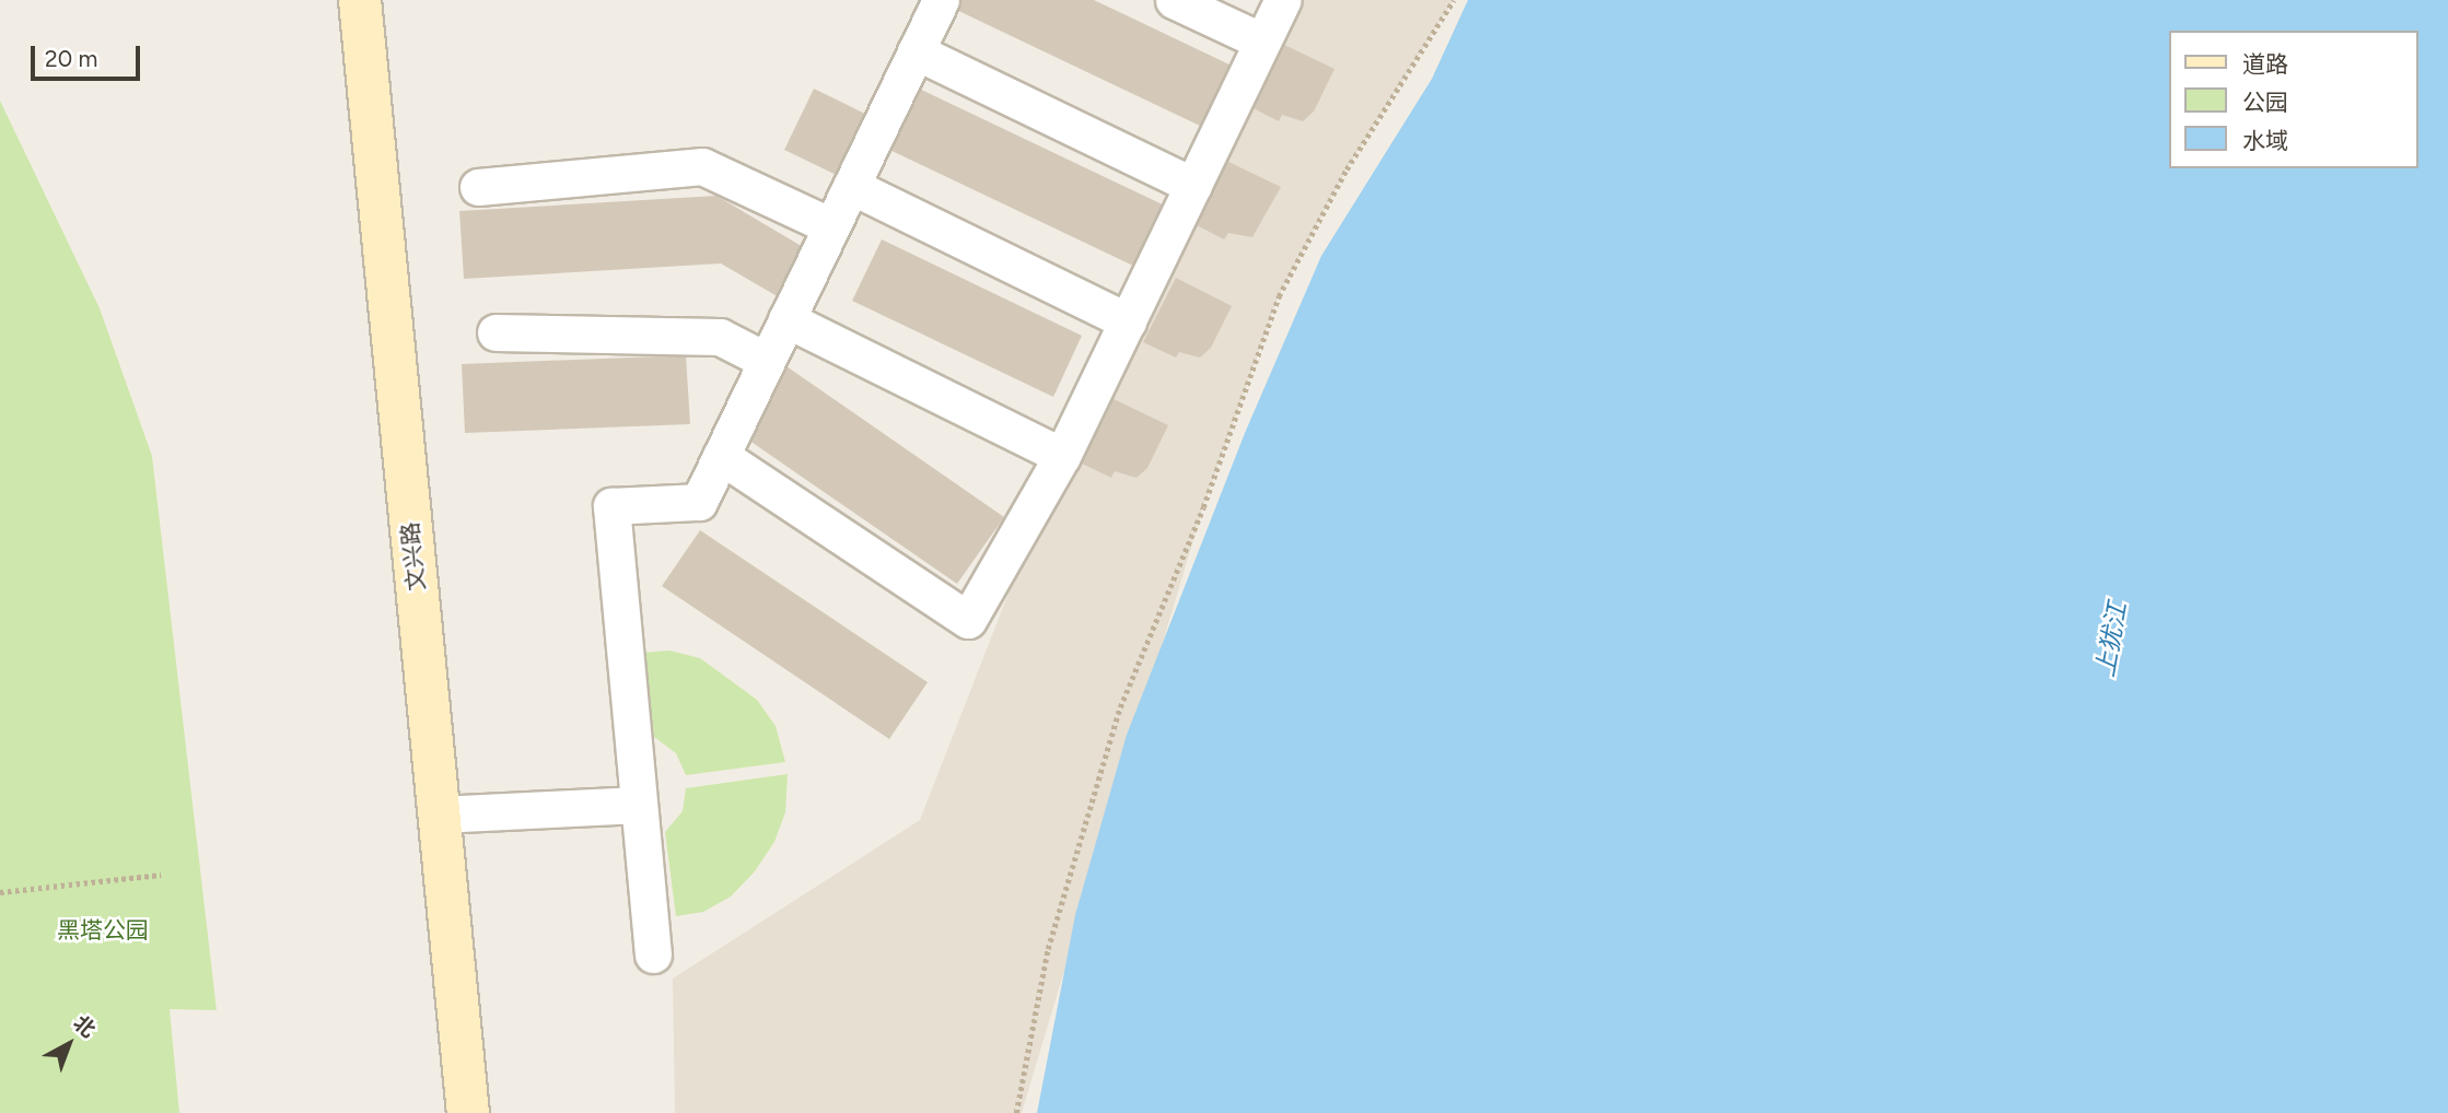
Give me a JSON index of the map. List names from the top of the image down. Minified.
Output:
{"streets":{"street":["文兴路"]},"water":["上犹江"],"parks":["黑塔公园"],"legend":["道路","公园","水域"],"scale_bar":"20 m","north":"top right"}
